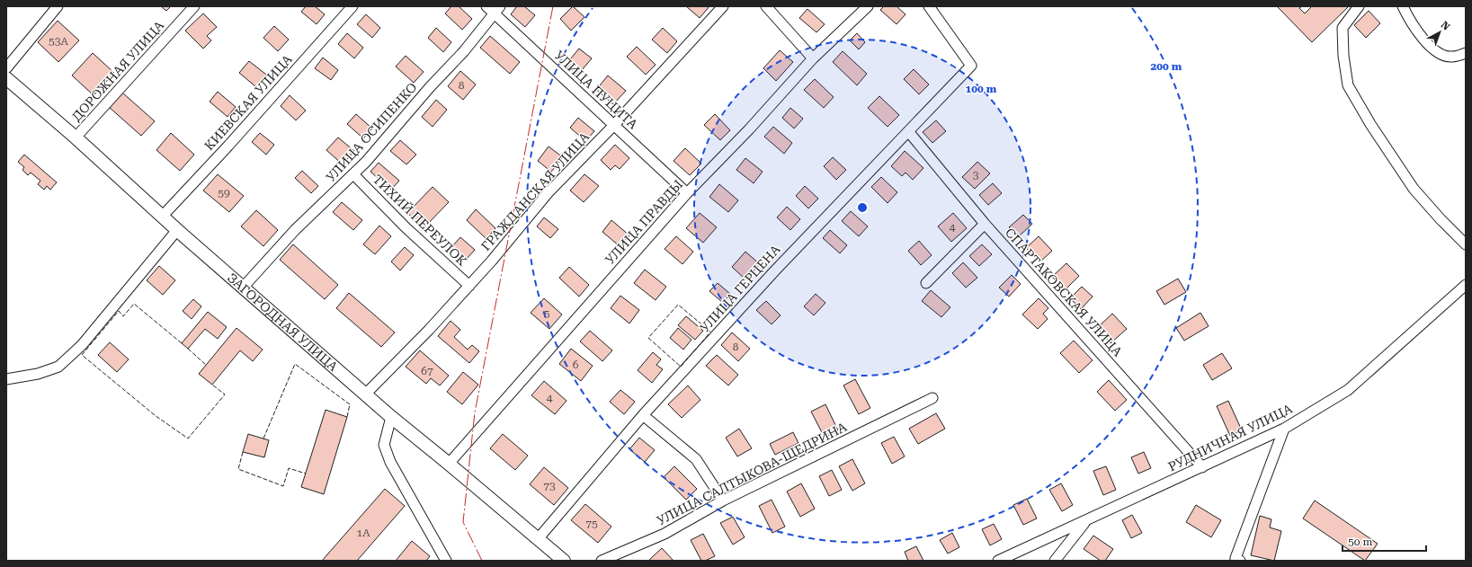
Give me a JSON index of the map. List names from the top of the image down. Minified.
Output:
{"streets":{"street":["ДОРОЖНАЯ УЛИЦА","УЛИЦА ПУЦИТА","КИЕВСКАЯ УЛИЦА","УЛИЦА ОСИПЕНКО","ГРАЖДАНСКАЯ УЛИЦА","ТИХИЙ ПЕРЕУЛОК","УЛИЦА ПРАВДЫ","УЛИЦА ГЕРЦЕНА","СПАРТАКОВСКАЯ УЛИЦА","ЗАГОРОДНАЯ УЛИЦА","РУДНИЧНАЯ УЛИЦА","УЛИЦА САЛТЫКОВА-ЩЕДРИНА"]},"crossings":[["ДОРОЖНАЯ УЛИЦА","ЗАГОРОДНАЯ УЛИЦА"],["УЛИЦА ПУЦИТА","УЛИЦА ОСИПЕНКО"],["УЛИЦА ПУЦИТА","ГРАЖДАНСКАЯ УЛИЦА"],["УЛИЦА ПУЦИТА","УЛИЦА ПРАВДЫ"],["КИЕВСКАЯ УЛИЦА","ЗАГОРОДНАЯ УЛИЦА"],["УЛИЦА ОСИПЕНКО","ТИХИЙ ПЕРЕУЛОК"],["УЛИЦА ОСИПЕНКО","ЗАГОРОДНАЯ УЛИЦА"],["ГРАЖДАНСКАЯ УЛИЦА","ТИХИЙ ПЕРЕУЛОК"],["ГРАЖДАНСКАЯ УЛИЦА","ЗАГОРОДНАЯ УЛИЦА"],["УЛИЦА ПРАВДЫ","ЗАГОРОДНАЯ УЛИЦА"],["УЛИЦА ГЕРЦЕНА","СПАРТАКОВСКАЯ УЛИЦА"],["УЛИЦА ГЕРЦЕНА","ЗАГОРОДНАЯ УЛИЦА"],["СПАРТАКОВСКАЯ УЛИЦА","РУДНИЧНАЯ УЛИЦА"]],"house_numbers":["53А","8","3","59","4","5","8","6","67","4","73","75","1А"],"scale_bar":"50 m","north":"top right","rings":["200 m","100 m"]}
